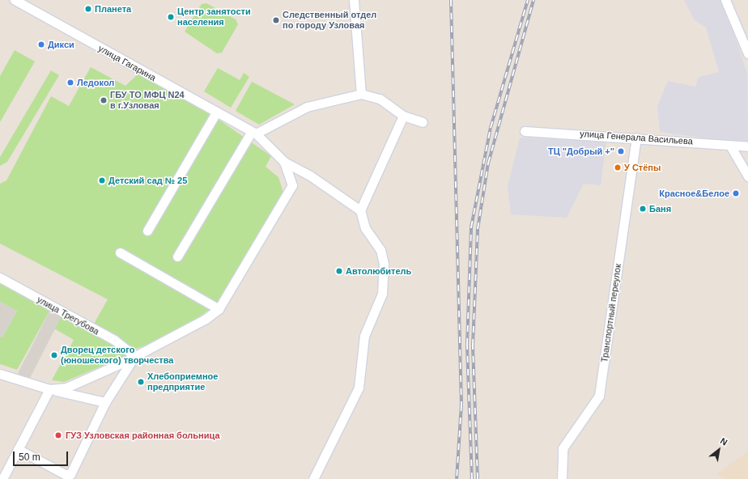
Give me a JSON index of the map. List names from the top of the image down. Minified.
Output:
{"streets":{"street":["улица Гагарина","улица Генерала Васильева","Транспортный переулок","улица Трегубова"]},"crossings":[["улица Генерала Васильева","Транспортный переулок"]],"places":["Планета","Центр занятости населения","Следственный отдел по городу Узловая","Дикси","Ледокол","ГБУ ТО МФЦ N24 в г.Узловая","ТЦ \"Добрый +\"","У Стёпы","Детский сад № 25","Красное&Белое","Баня","Автолюбитель","Дворец детского (юношеского) творчества","Хлебоприемное предприятие","ГУЗ Узловская районная больница"],"scale_bar":"50 m","north":"top right"}
